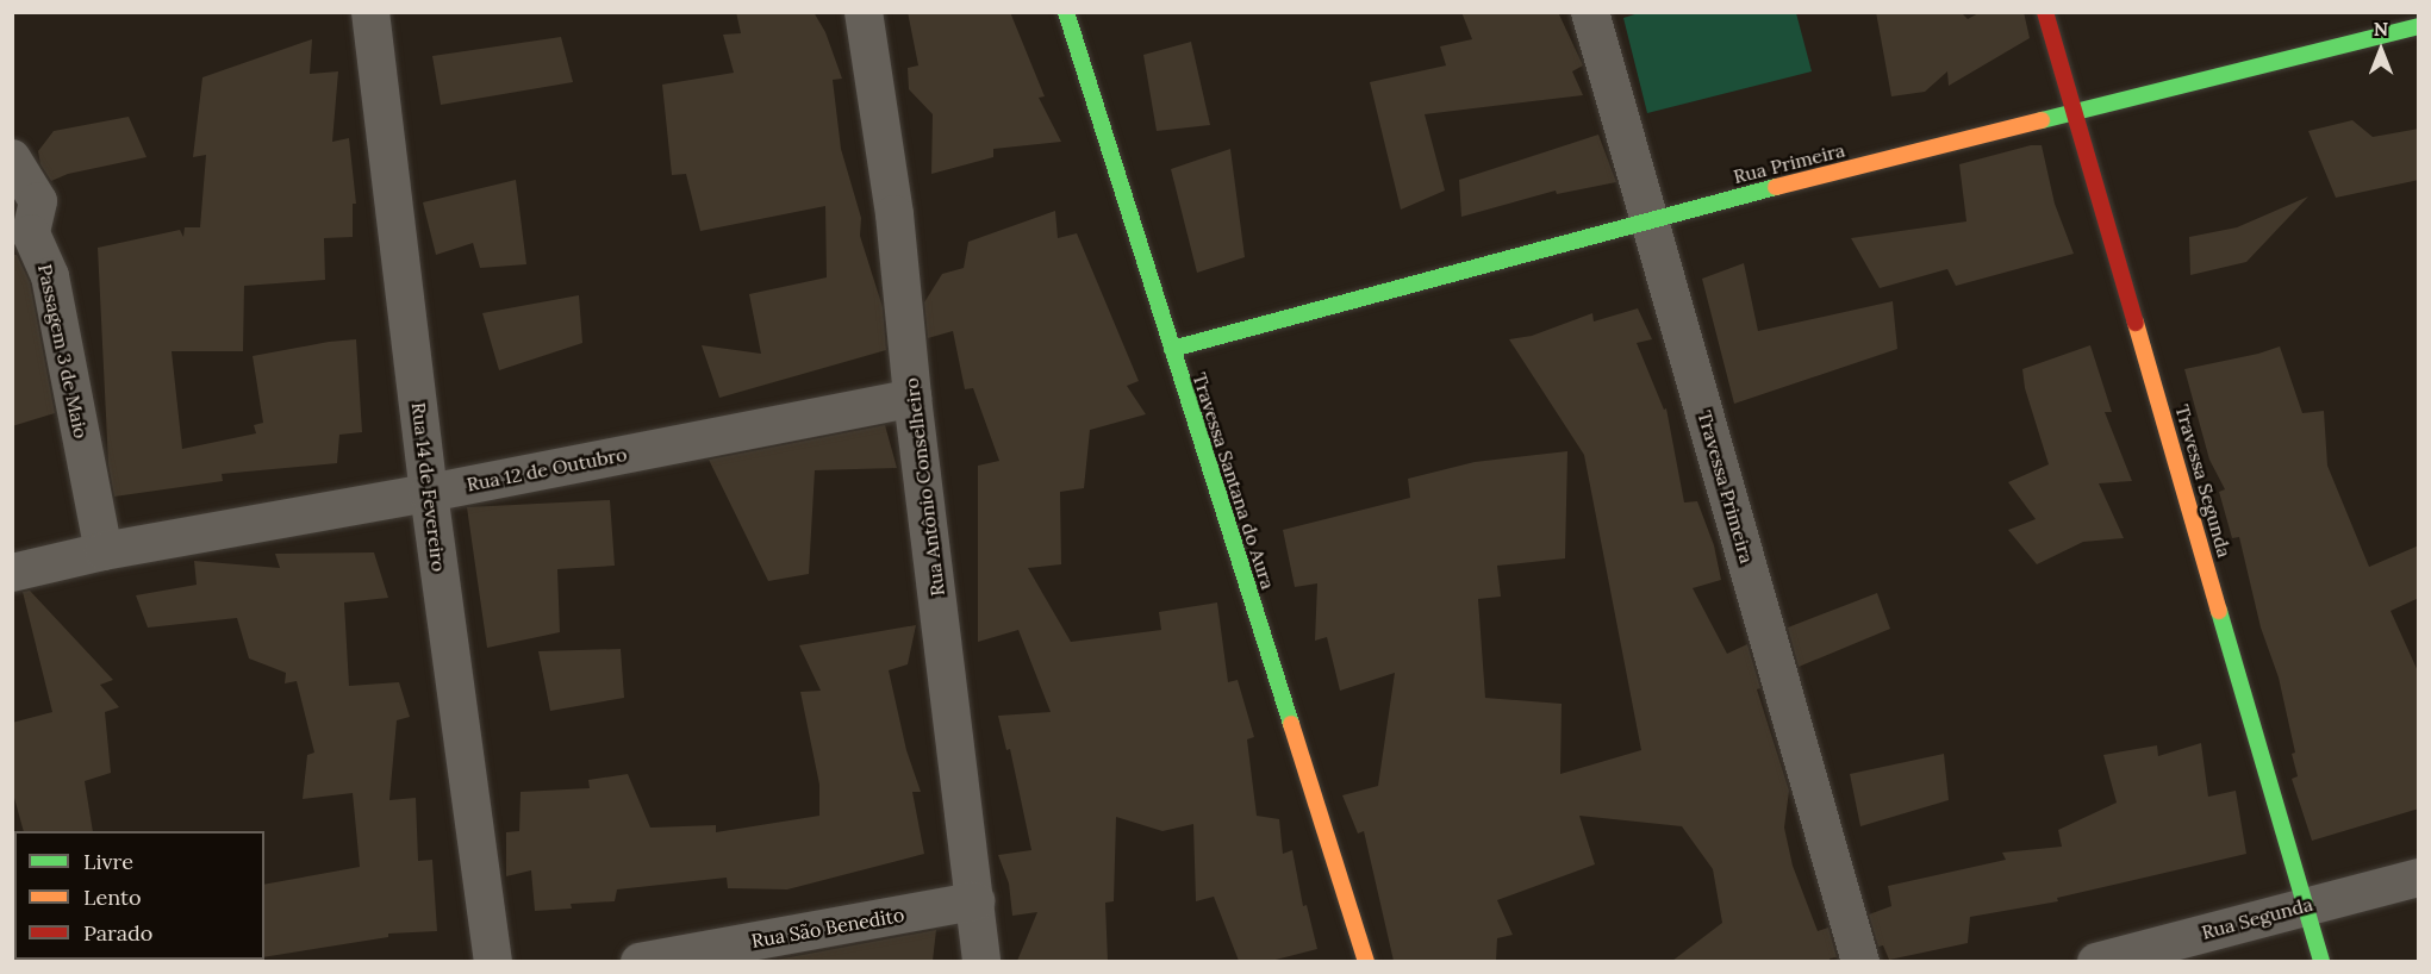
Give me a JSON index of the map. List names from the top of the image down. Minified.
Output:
{"streets":{"street":["Rua Primeira","Passagem 3 de Maio","Rua 12 de Outubro","Travessa Santana do Aura","Travessa Segunda","Rua 14 de Fevereiro","Rua Antônio Conselheiro","Travessa Primeira","Rua Segunda","Rua São Benedito"]},"crossings":[["Rua Primeira","Travessa Santana do Aura"],["Rua Primeira","Travessa Segunda"],["Rua Primeira","Travessa Primeira"],["Passagem 3 de Maio","Rua 12 de Outubro"],["Rua 12 de Outubro","Rua 14 de Fevereiro"],["Rua 12 de Outubro","Rua Antônio Conselheiro"],["Travessa Segunda","Rua Segunda"],["Rua Antônio Conselheiro","Rua São Benedito"]],"legend":["Livre","Lento","Parado"],"north":"top"}
